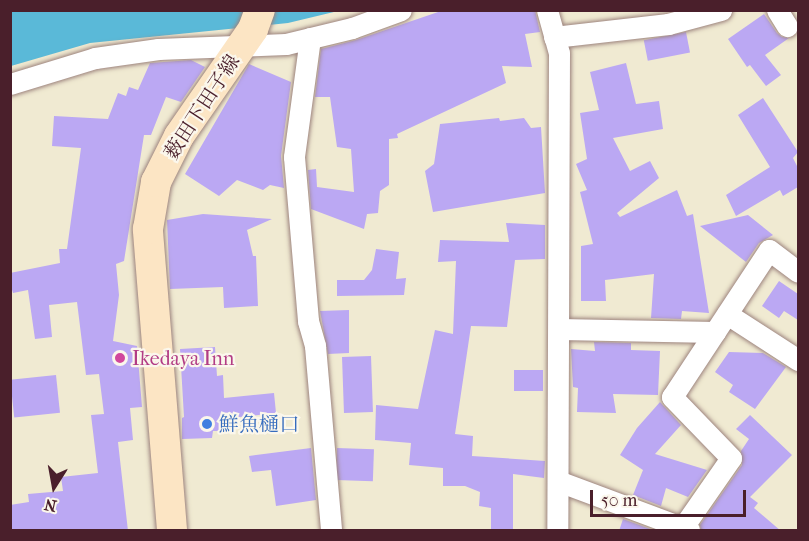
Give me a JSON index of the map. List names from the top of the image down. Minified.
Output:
{"streets":{"main road":["薮田下田子線"]},"places":["Ikedaya Inn","鮮魚樋口"],"scale_bar":"50 m","north":"bottom"}
